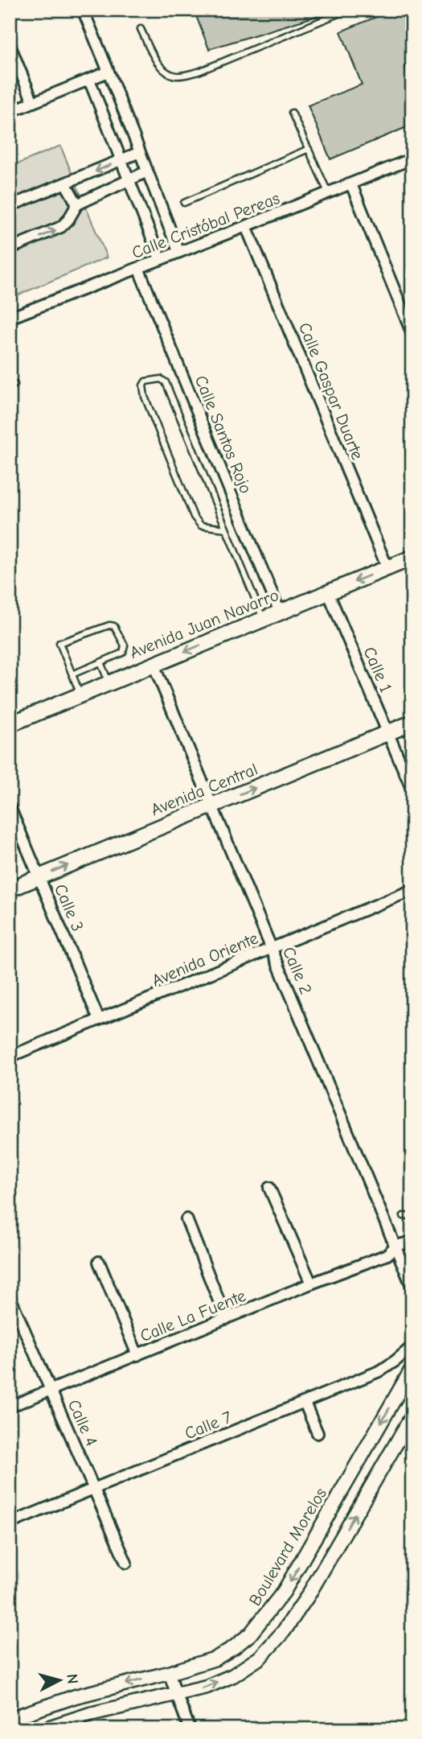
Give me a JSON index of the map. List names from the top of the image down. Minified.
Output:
{"streets":{"main road":["Avenida Juan Navarro","Avenida Central"],"street":["Calle Cristóbal Pereas","Calle Gaspar Duarte","Calle Santos Rojo","Calle 1","Calle 3","Avenida Oriente","Calle 2","Calle La Fuente","Calle 4","Calle 7","Boulevard Morelos"]},"crossings":[["Calle Cristóbal Pereas","Calle Gaspar Duarte"],["Calle Cristóbal Pereas","Calle Santos Rojo"],["Calle Gaspar Duarte","Avenida Juan Navarro"],["Calle Santos Rojo","Avenida Juan Navarro"],["Avenida Juan Navarro","Calle 1"],["Avenida Juan Navarro","Calle 2"],["Calle 1","Avenida Central"],["Avenida Central","Calle 3"],["Avenida Central","Calle 2"],["Calle 3","Avenida Oriente"],["Avenida Oriente","Calle 2"],["Calle 2","Calle La Fuente"],["Calle La Fuente","Calle 4"],["Calle 4","Calle 7"]],"one_way":["Avenida Juan Navarro","Avenida Central"],"north":"right"}
